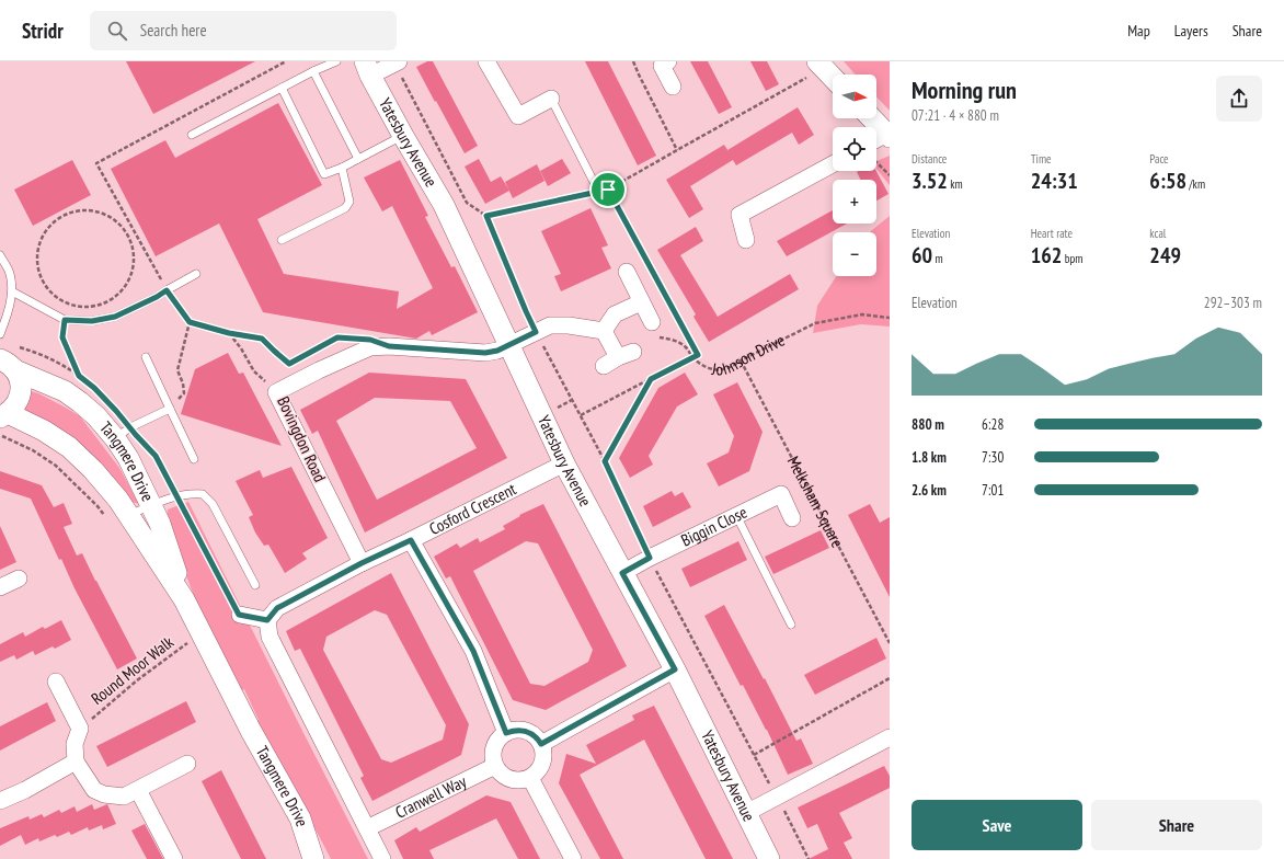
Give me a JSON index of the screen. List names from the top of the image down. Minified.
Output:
{"streets":{"street":["Yatesbury Avenue","Bovingdon Road","Tangmere Drive","Cosford Crescent","Biggin Close","Cranwell Way"],"path":["Johnson Drive","Melksham Square","Round Moor Walk"]},"crossings":[["Yatesbury Avenue","Bovingdon Road"],["Yatesbury Avenue","Cosford Crescent"],["Yatesbury Avenue","Biggin Close"],["Johnson Drive","Melksham Square"],["Bovingdon Road","Cosford Crescent"],["Tangmere Drive","Round Moor Walk"]],"north":"right","page":{"header":"Stridr","search":"Search here","nav":["Map","Layers","Share"],"heading":["Morning run","07:21 · 4 × 880 m"],"map_buttons":["+","−"],"stats":[["Distance","3.52 km"],["Time","24:31"],["Pace","6:58 /km"],["Elevation","60 m"],["Heart rate","162 bpm"],["kcal","249"]],"chart":["Elevation","292–303 m"],"list":[{"name":"880 m","note":"6:28"},{"name":"1.8 km","note":"7:30"},{"name":"2.6 km","note":"7:01"}],"buttons":["Save","Share"]}}
